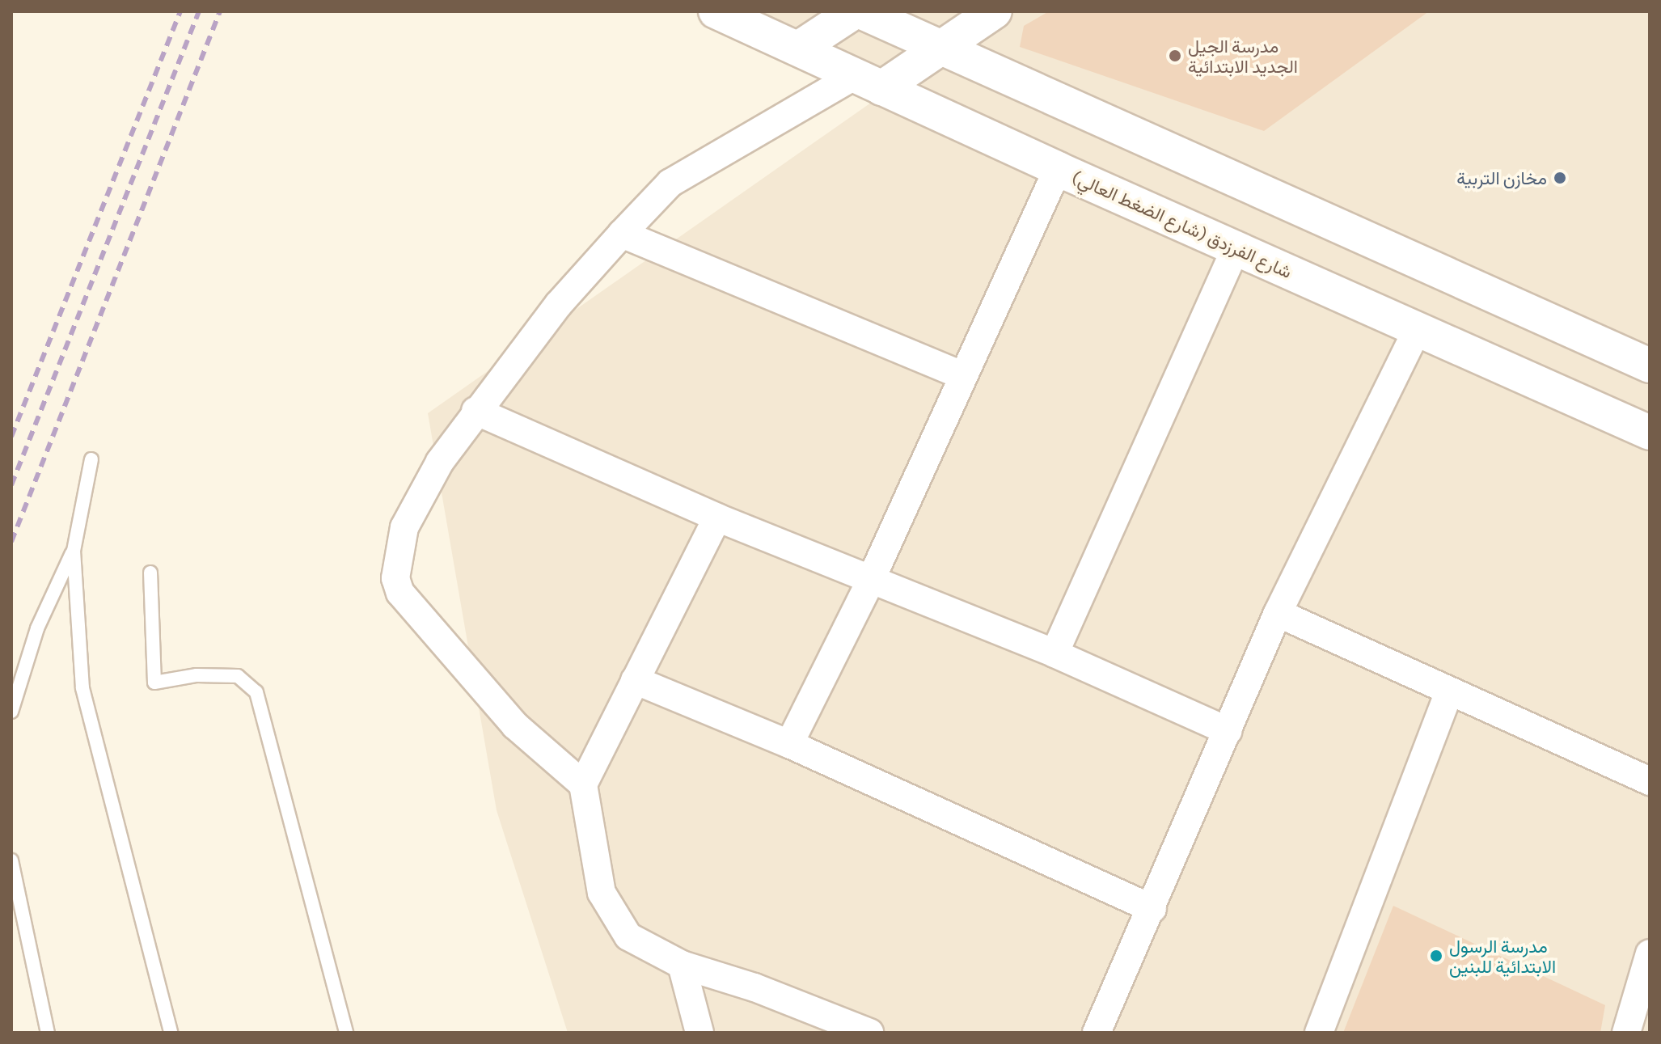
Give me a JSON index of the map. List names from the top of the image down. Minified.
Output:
{"streets":{"street":["شارع الفرزدق (شارع الضغط العالي)"]},"places":["مدرسة الجيل الجديد الابتدائية","مخازن التربية","مدرسة الرسول الابتدائية للبنين"]}
